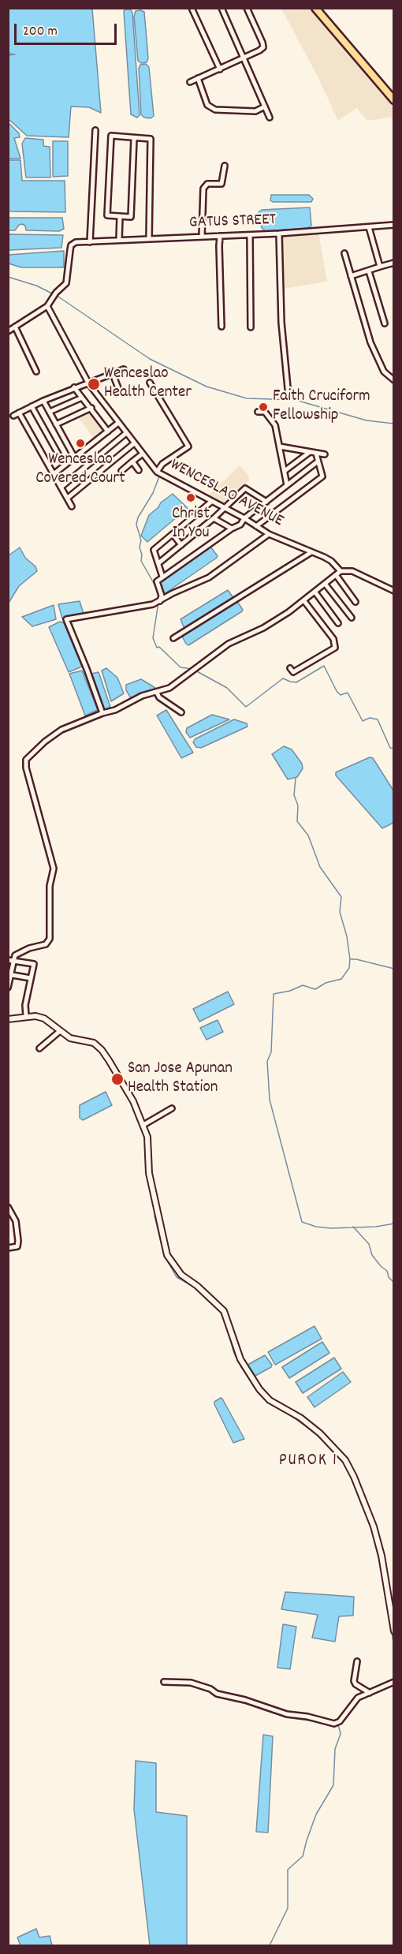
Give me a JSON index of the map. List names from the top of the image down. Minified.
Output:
{"streets":{"street":["GATUS STREET","WENCESLAO AVENUE"]},"crossings":[["GATUS STREET","WENCESLAO AVENUE"]],"districts":["PUROK 1"],"places":["Wenceslao Health Center","Faith Cruciform Fellowship","Wenceslao Covered Court","Christ In You","San Jose Apunan Health Station"],"scale_bar":"200 m"}
